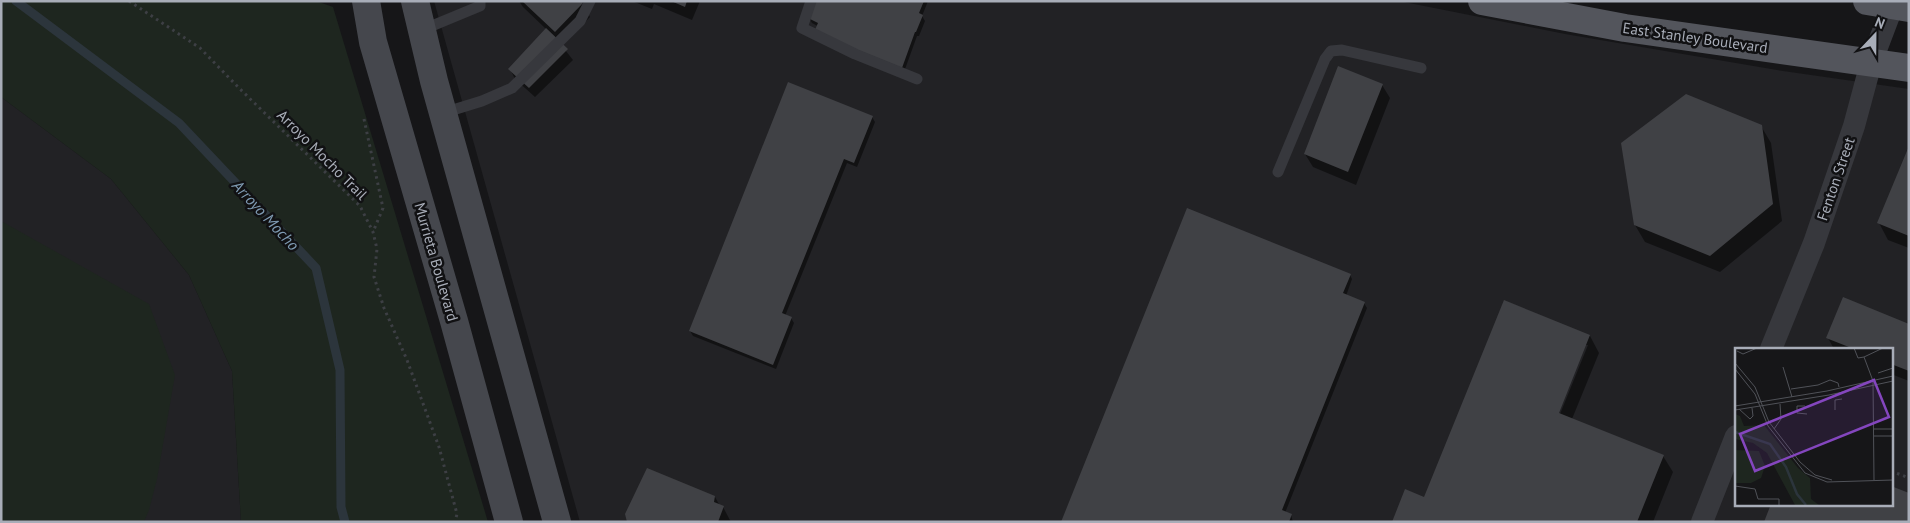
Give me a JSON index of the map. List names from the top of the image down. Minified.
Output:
{"streets":{"main road":["East Stanley Boulevard","Murrieta Boulevard"],"street":["Fenton Street"],"path":["Arroyo Mocho Trail"]},"crossings":[["East Stanley Boulevard","Fenton Street"]],"water":["Arroyo Mocho"],"north":"top"}
